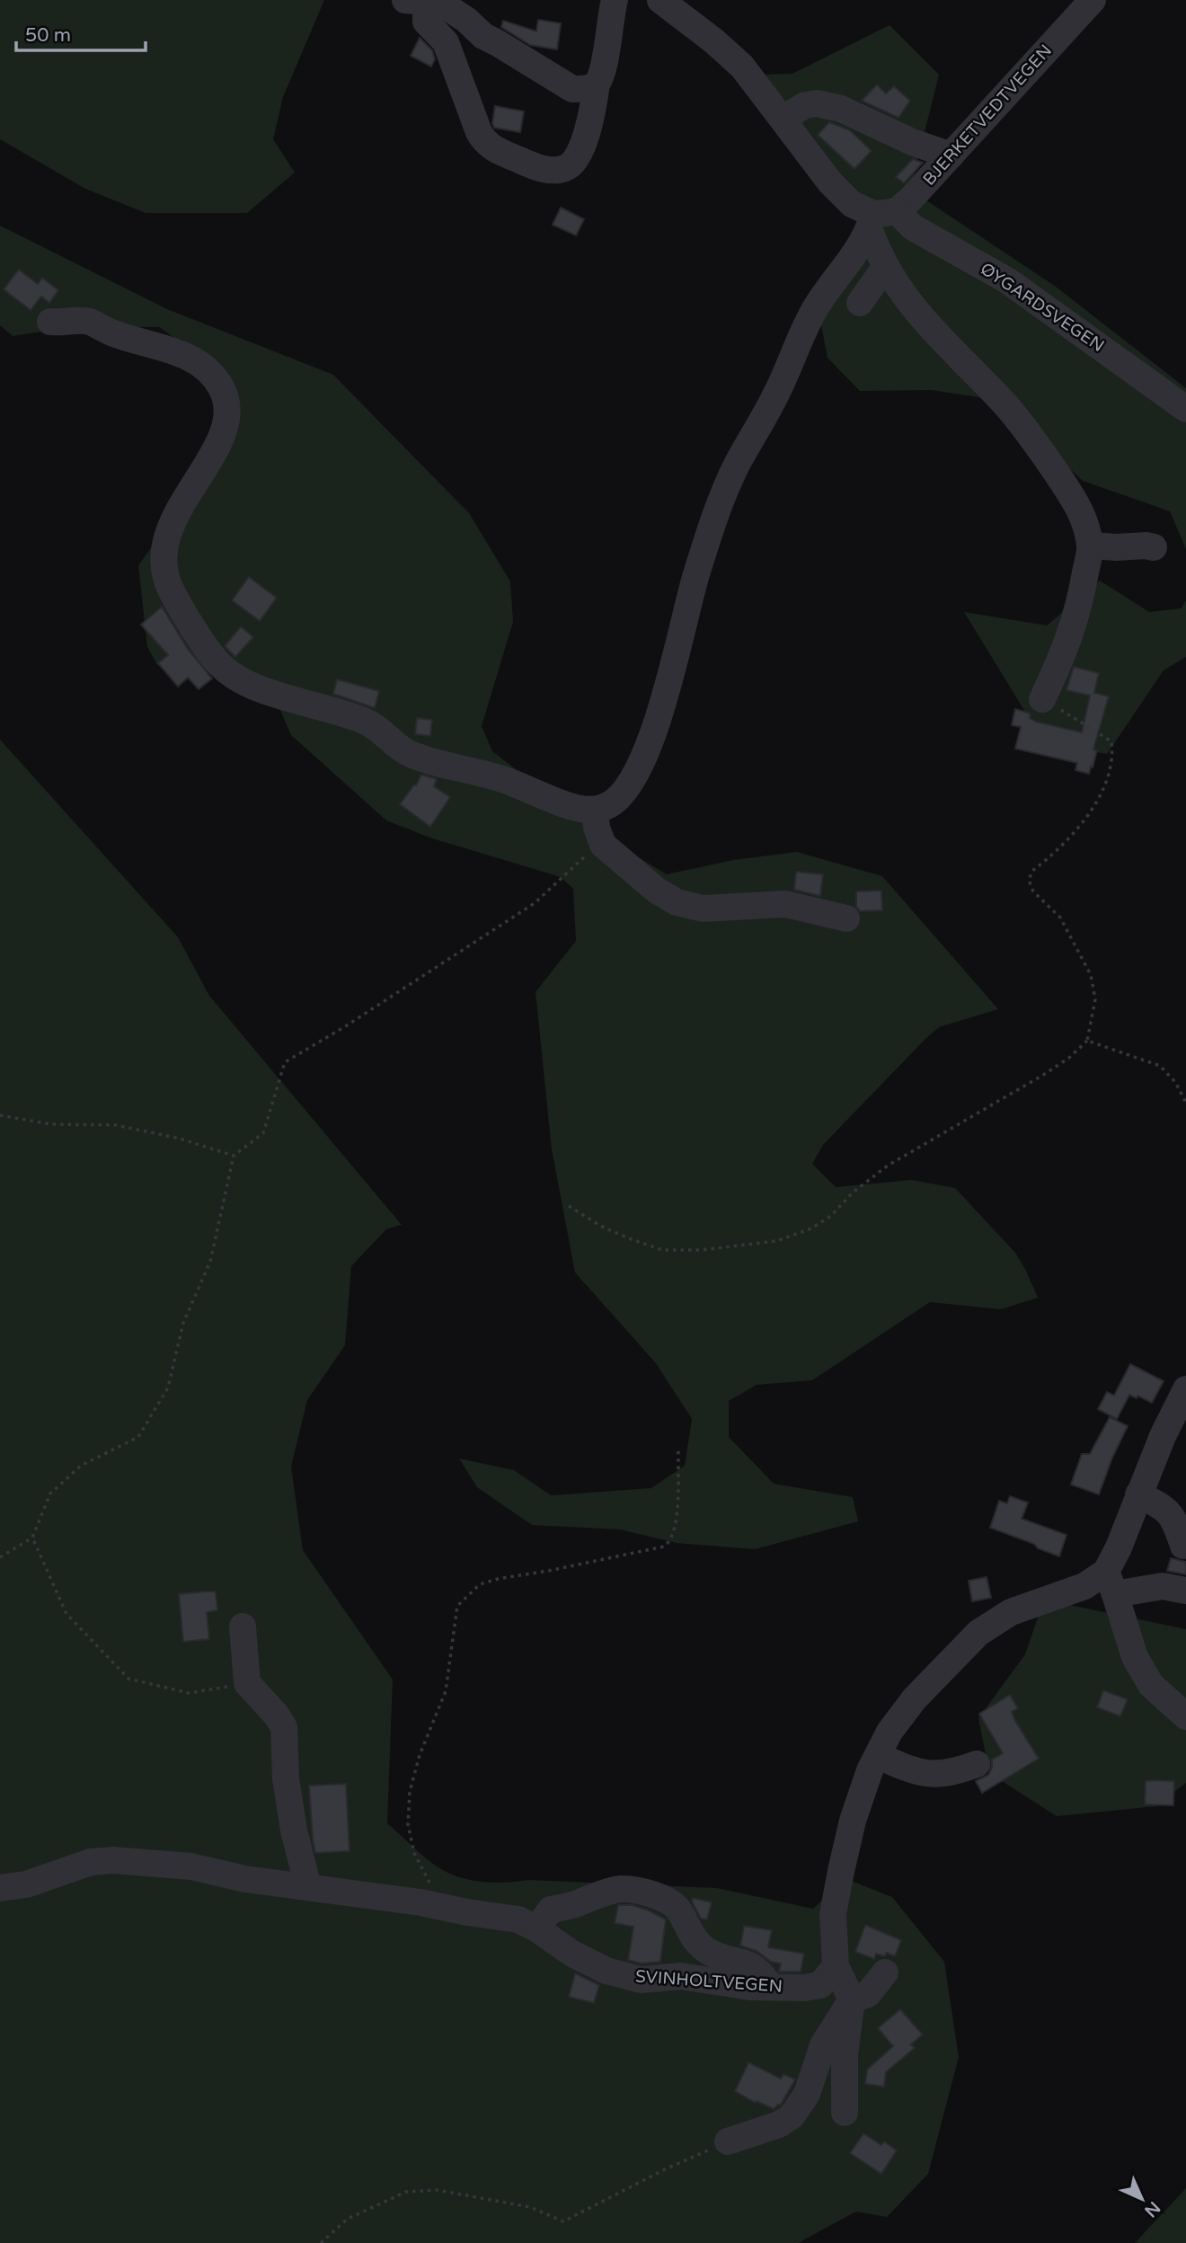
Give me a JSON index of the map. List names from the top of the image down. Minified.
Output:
{"streets":{"street":["BJERKETVEDTVEGEN","ØYGARDSVEGEN","SVINHOLTVEGEN"]},"crossings":[["BJERKETVEDTVEGEN","ØYGARDSVEGEN"]],"scale_bar":"50 m","north":"bottom right"}
